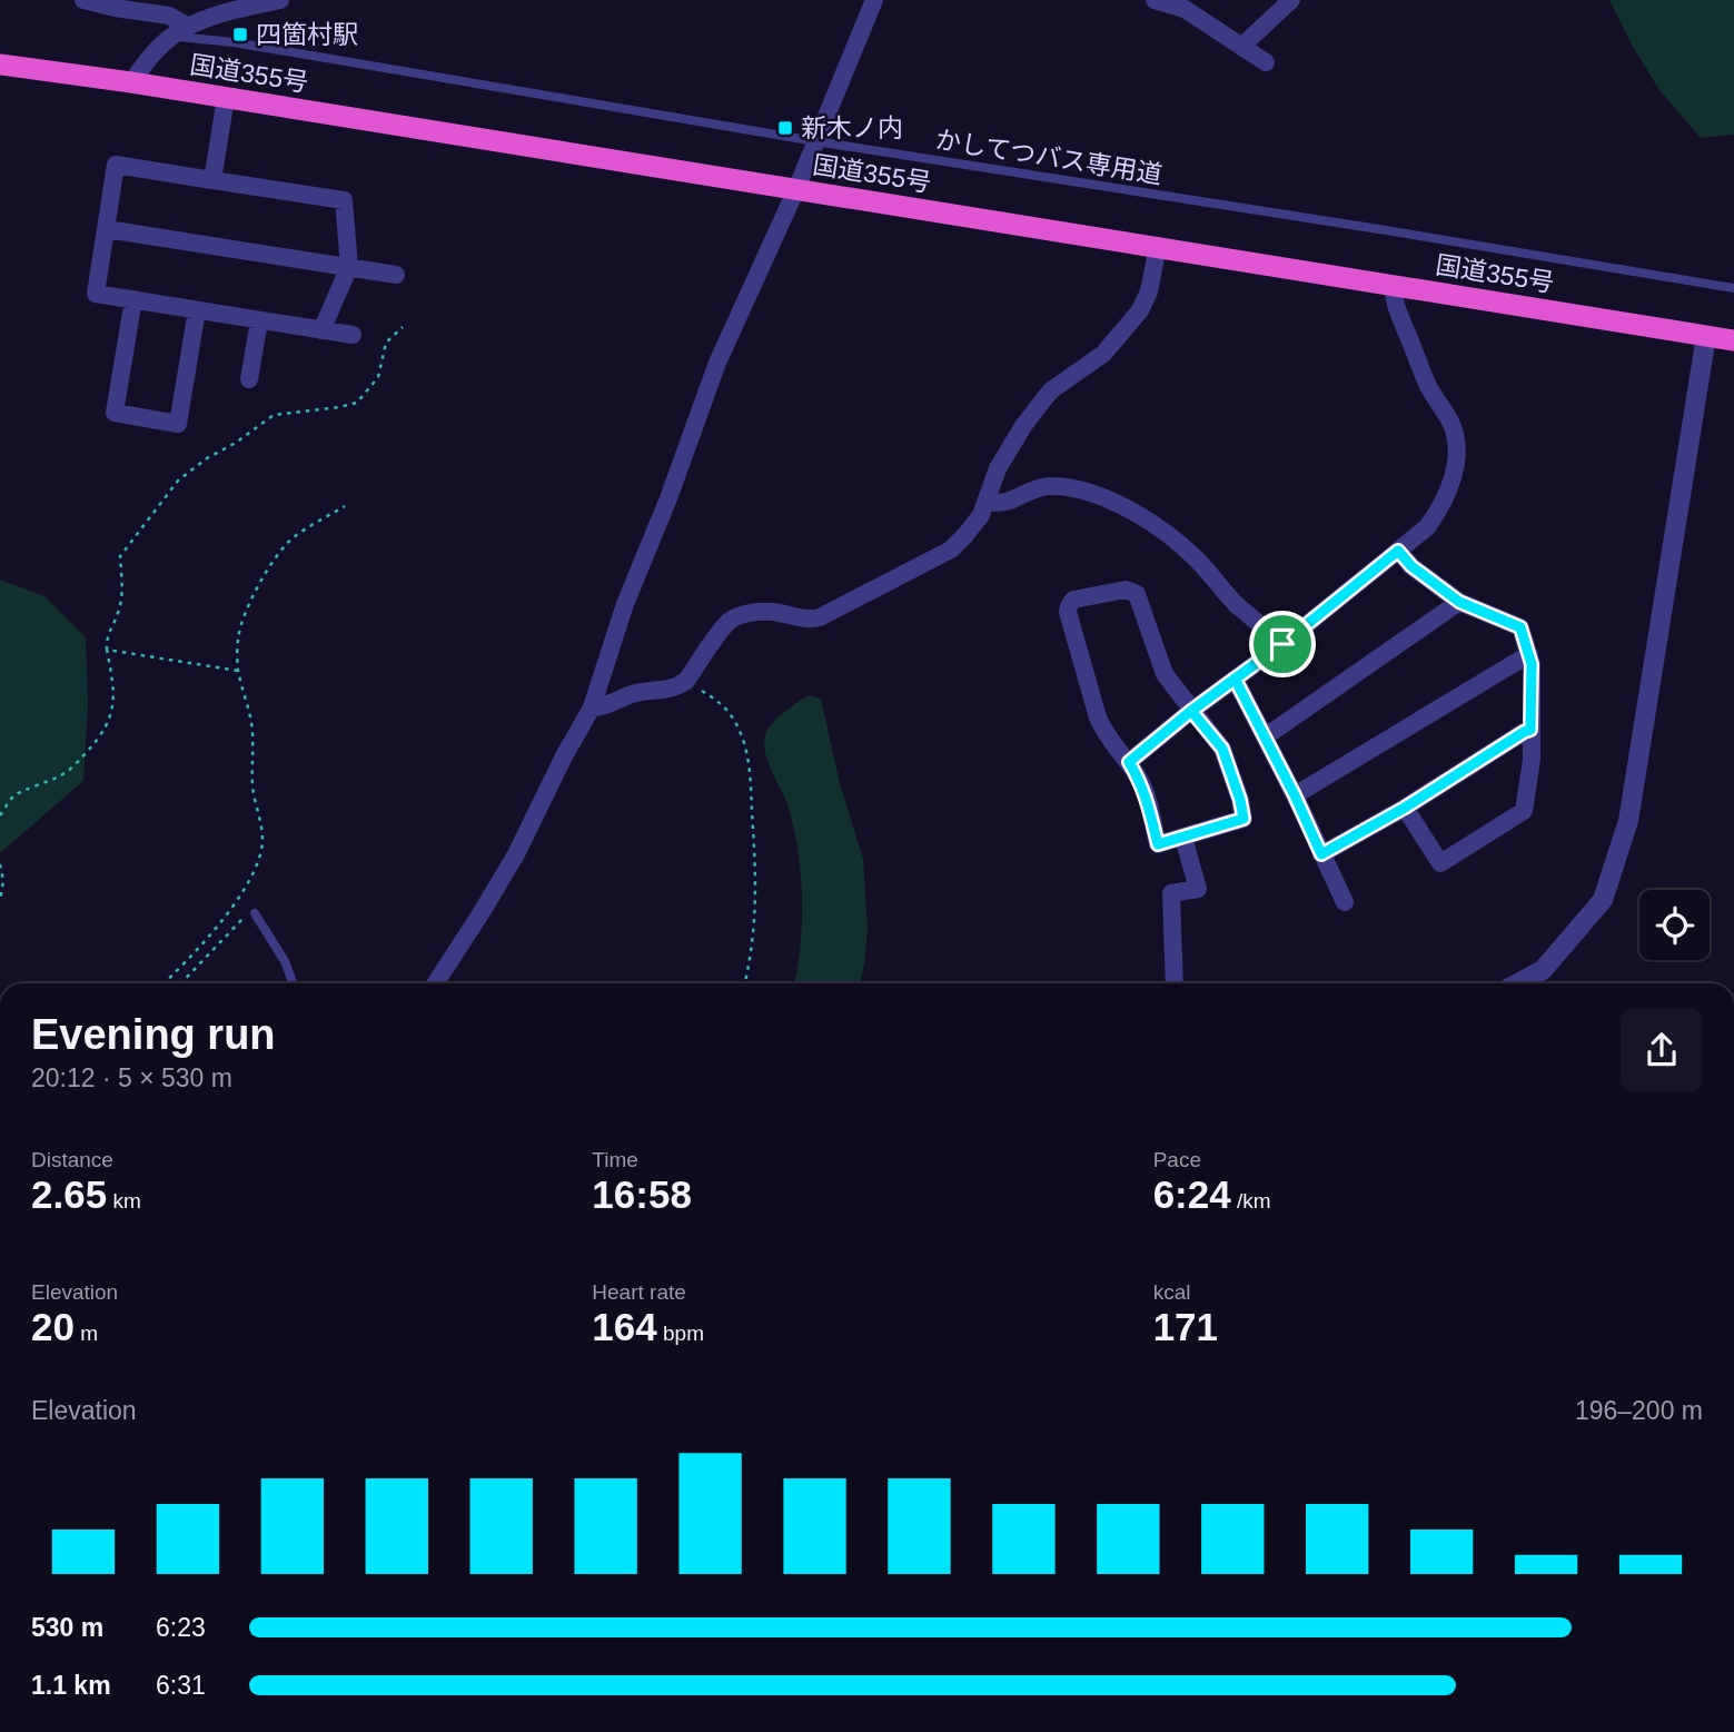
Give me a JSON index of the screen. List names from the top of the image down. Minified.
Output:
{"streets":{"highway":["国道355号"],"lane":["かしてつバス専用道"]},"places":{"transit":["四箇村駅","新木ノ内"]},"page":{"heading":["Evening run","20:12 · 5 × 530 m"],"stats":[["Distance","2.65 km"],["Time","16:58"],["Pace","6:24 /km"],["Elevation","20 m"],["Heart rate","164 bpm"],["kcal","171"]],"chart":["Elevation","196–200 m"],"list":[{"name":"530 m","note":"6:23"},{"name":"1.1 km","note":"6:31"}]}}
